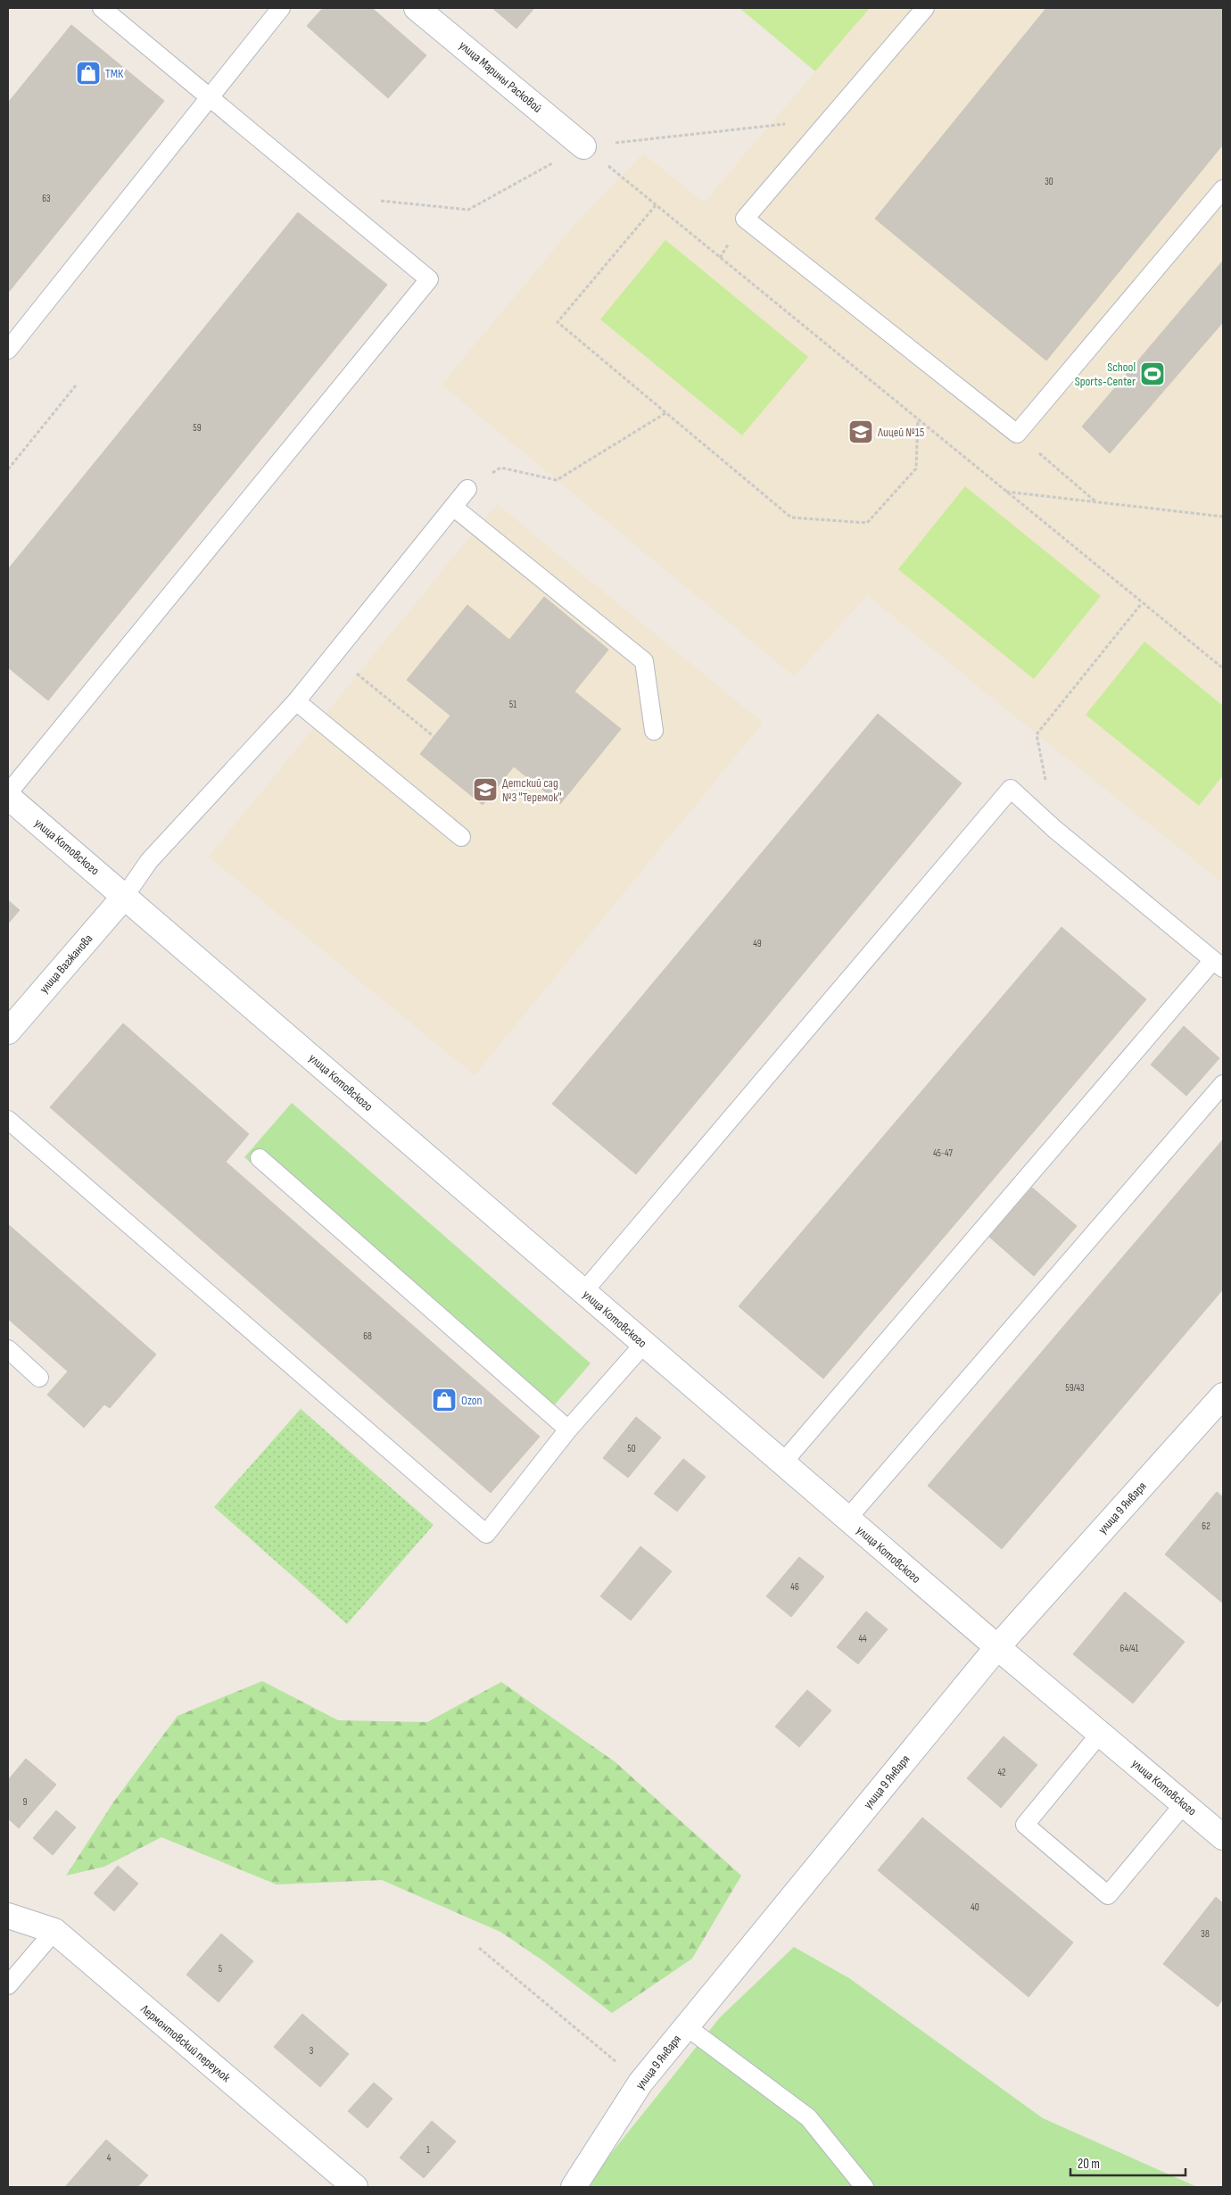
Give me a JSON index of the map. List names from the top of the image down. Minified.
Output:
{"streets":{"street":["улица Марины Расковой","улица Котовского","улица Вагжанова","улица 9 Января","Лермонтовский переулок"]},"crossings":[["улица Котовского","улица Вагжанова"],["улица Котовского","улица 9 Января"]],"places":{"shop":["ТМК","Ozon"],"sports":["School Sports-Center"],"school or university":["Лицей №15","Детский сад №3 \"Теремок\""]},"house_numbers":["30","63","59","51","49","45-47","68","59/43","50","62","46","44","64/41","42","9","40","38","5","3","1","4"],"scale_bar":"20 m"}
